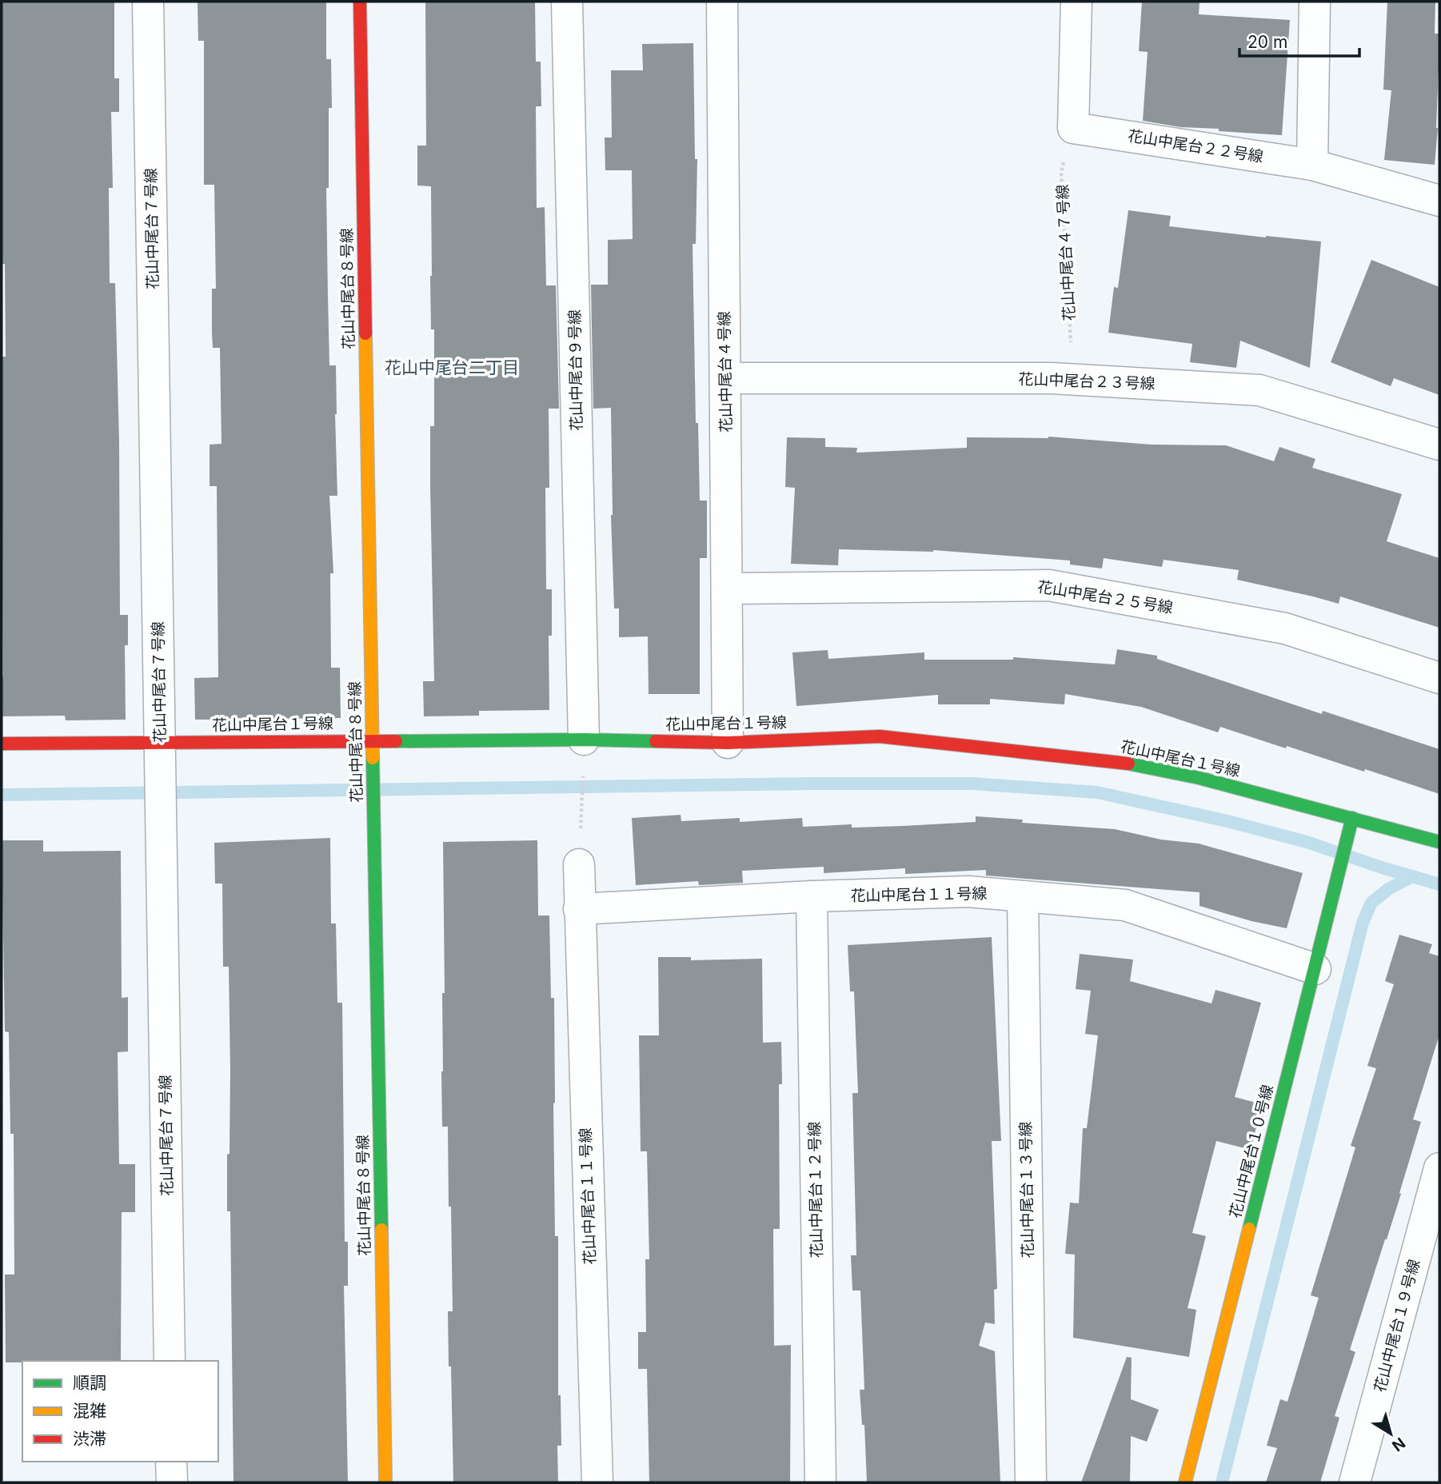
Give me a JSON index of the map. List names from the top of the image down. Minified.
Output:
{"streets":{"street":["花山中尾台２２号線","花山中尾台７号線","花山中尾台８号線","花山中尾台９号線","花山中尾台４号線","花山中尾台２３号線","花山中尾台２５号線","花山中尾台１号線","花山中尾台１１号線","花山中尾台１０号線","花山中尾台１２号線","花山中尾台１３号線","花山中尾台１９号線"],"path":["花山中尾台４７号線"]},"crossings":[["花山中尾台２２号線","花山中尾台４７号線"],["花山中尾台７号線","花山中尾台１号線"],["花山中尾台４７号線","花山中尾台２３号線"],["花山中尾台８号線","花山中尾台１号線"],["花山中尾台９号線","花山中尾台１号線"],["花山中尾台４号線","花山中尾台２３号線"],["花山中尾台４号線","花山中尾台２５号線"],["花山中尾台４号線","花山中尾台１号線"],["花山中尾台１号線","花山中尾台１０号線"],["花山中尾台１１号線","花山中尾台１０号線"],["花山中尾台１１号線","花山中尾台１２号線"],["花山中尾台１１号線","花山中尾台１３号線"]],"districts":["花山中尾台二丁目"],"legend":["順調","混雑","渋滞"],"scale_bar":"20 m","north":"bottom right"}
